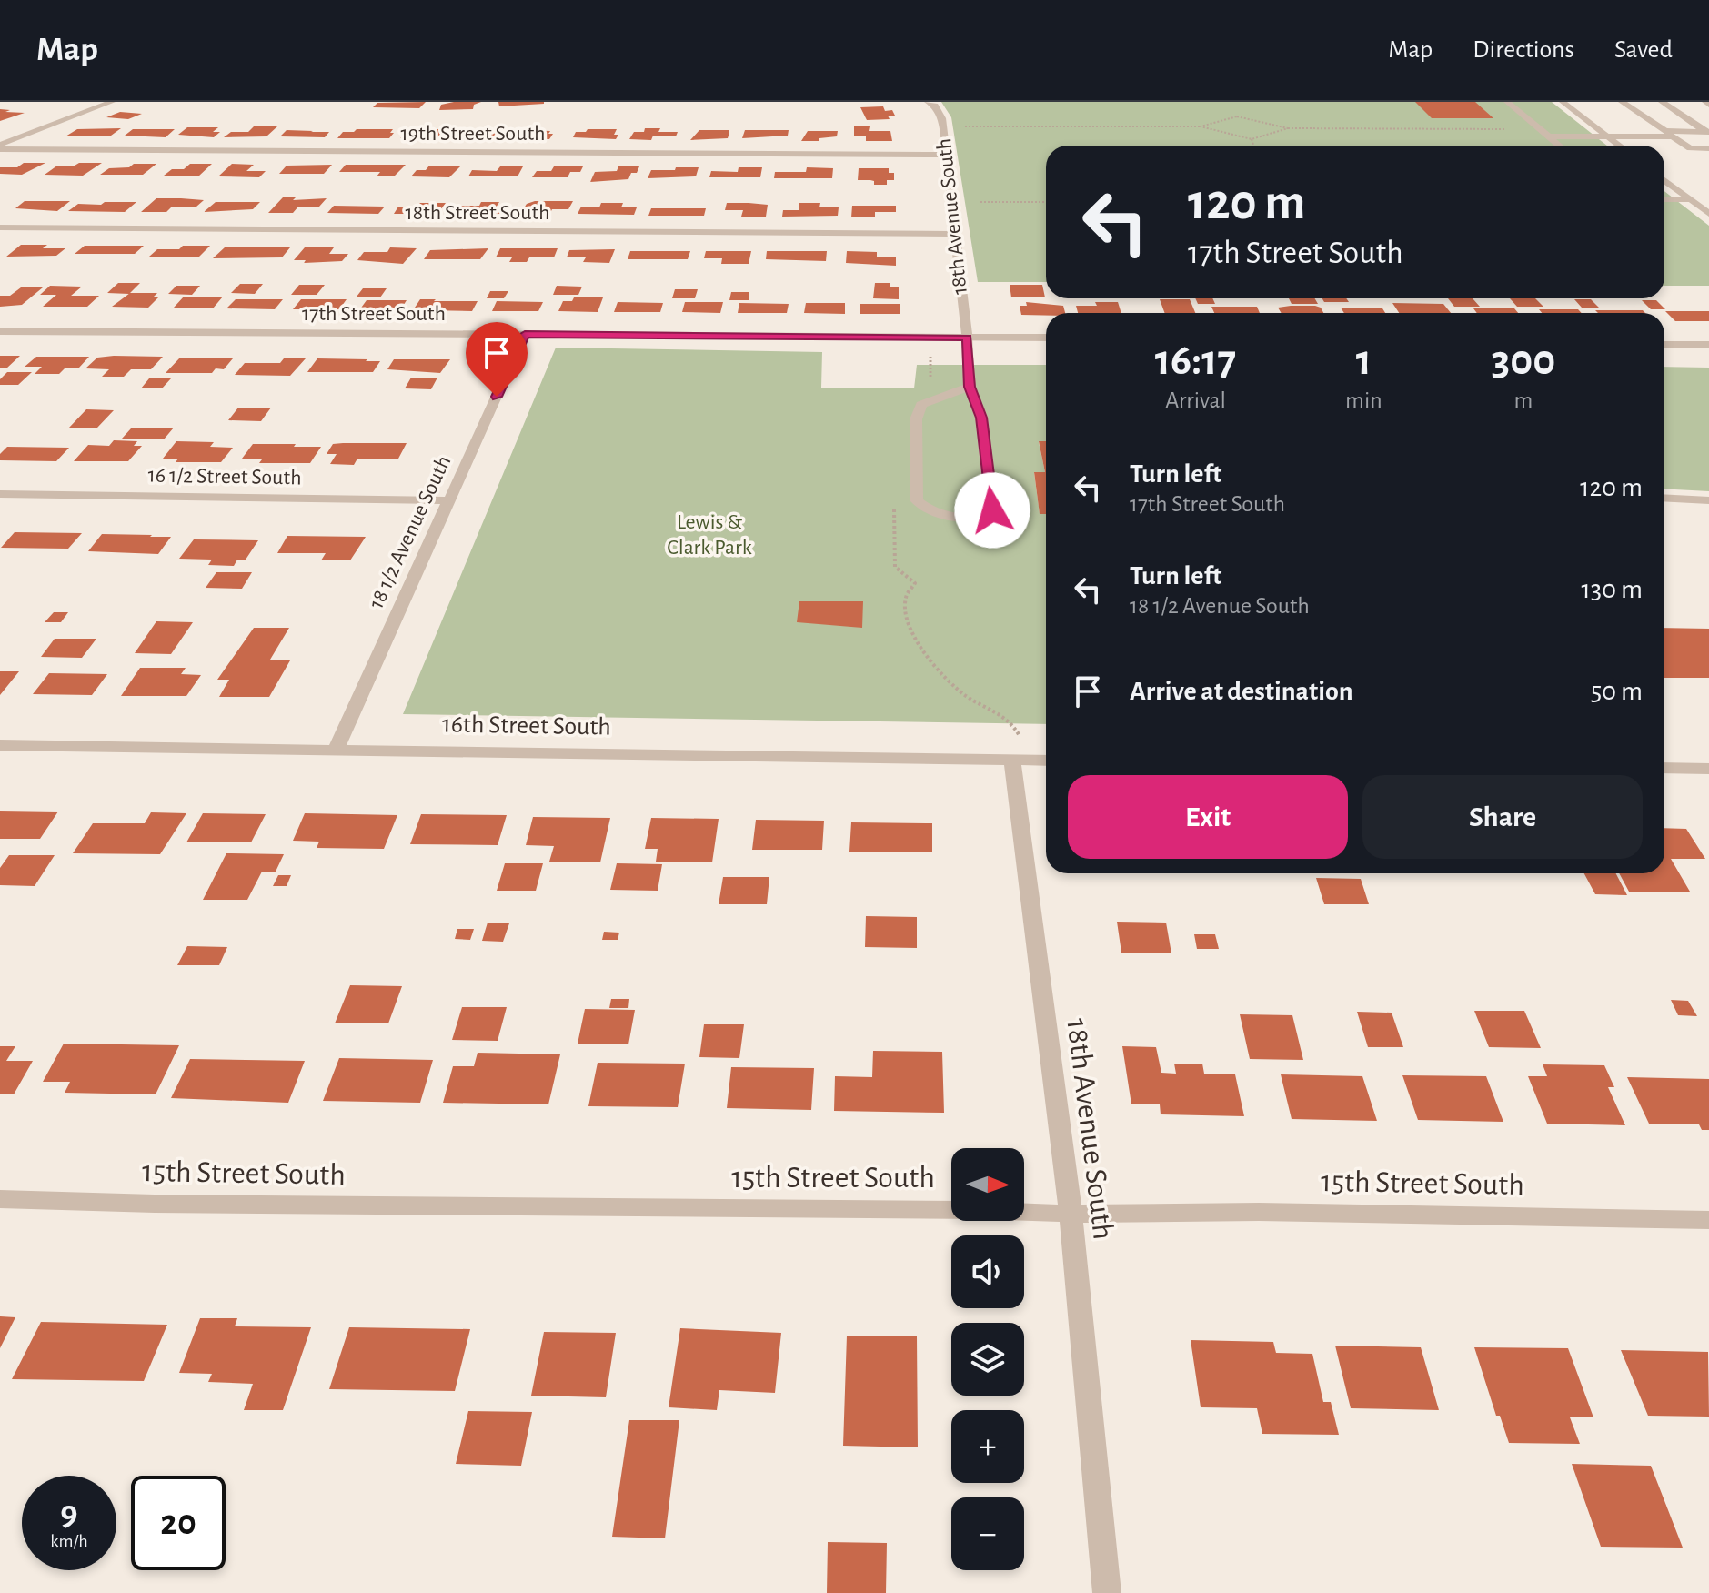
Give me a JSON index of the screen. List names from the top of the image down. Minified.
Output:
{"streets":{"street":["19th Street South","18th Street South","18th Avenue South","17th Street South","16 1/2 Street South","18 1/2 Avenue South","16th Street South","15th Street South"]},"crossings":[["19th Street South","18th Avenue South"],["18th Street South","18th Avenue South"],["18th Avenue South","17th Street South"],["18th Avenue South","16th Street South"],["18th Avenue South","15th Street South"],["17th Street South","18 1/2 Avenue South"],["16 1/2 Street South","18 1/2 Avenue South"],["18 1/2 Avenue South","16th Street South"]],"parks":["Lewis & Clark Park"],"north":"right","page":{"header":"Map","nav":["Map","Directions","Saved"],"turn":["120 m","17th Street South"],"eta":["16:17","Arrival","1","min","300","m"],"list":[{"name":"Turn left","note":"17th Street South","value":"120 m"},{"name":"Turn left","note":"18 1/2 Avenue South","value":"130 m"},{"name":"Arrive at destination","value":"50 m"}],"buttons":["Exit","Share"],"map_buttons":["+","−"],"speed":"9 km/h","limit":"20"}}
